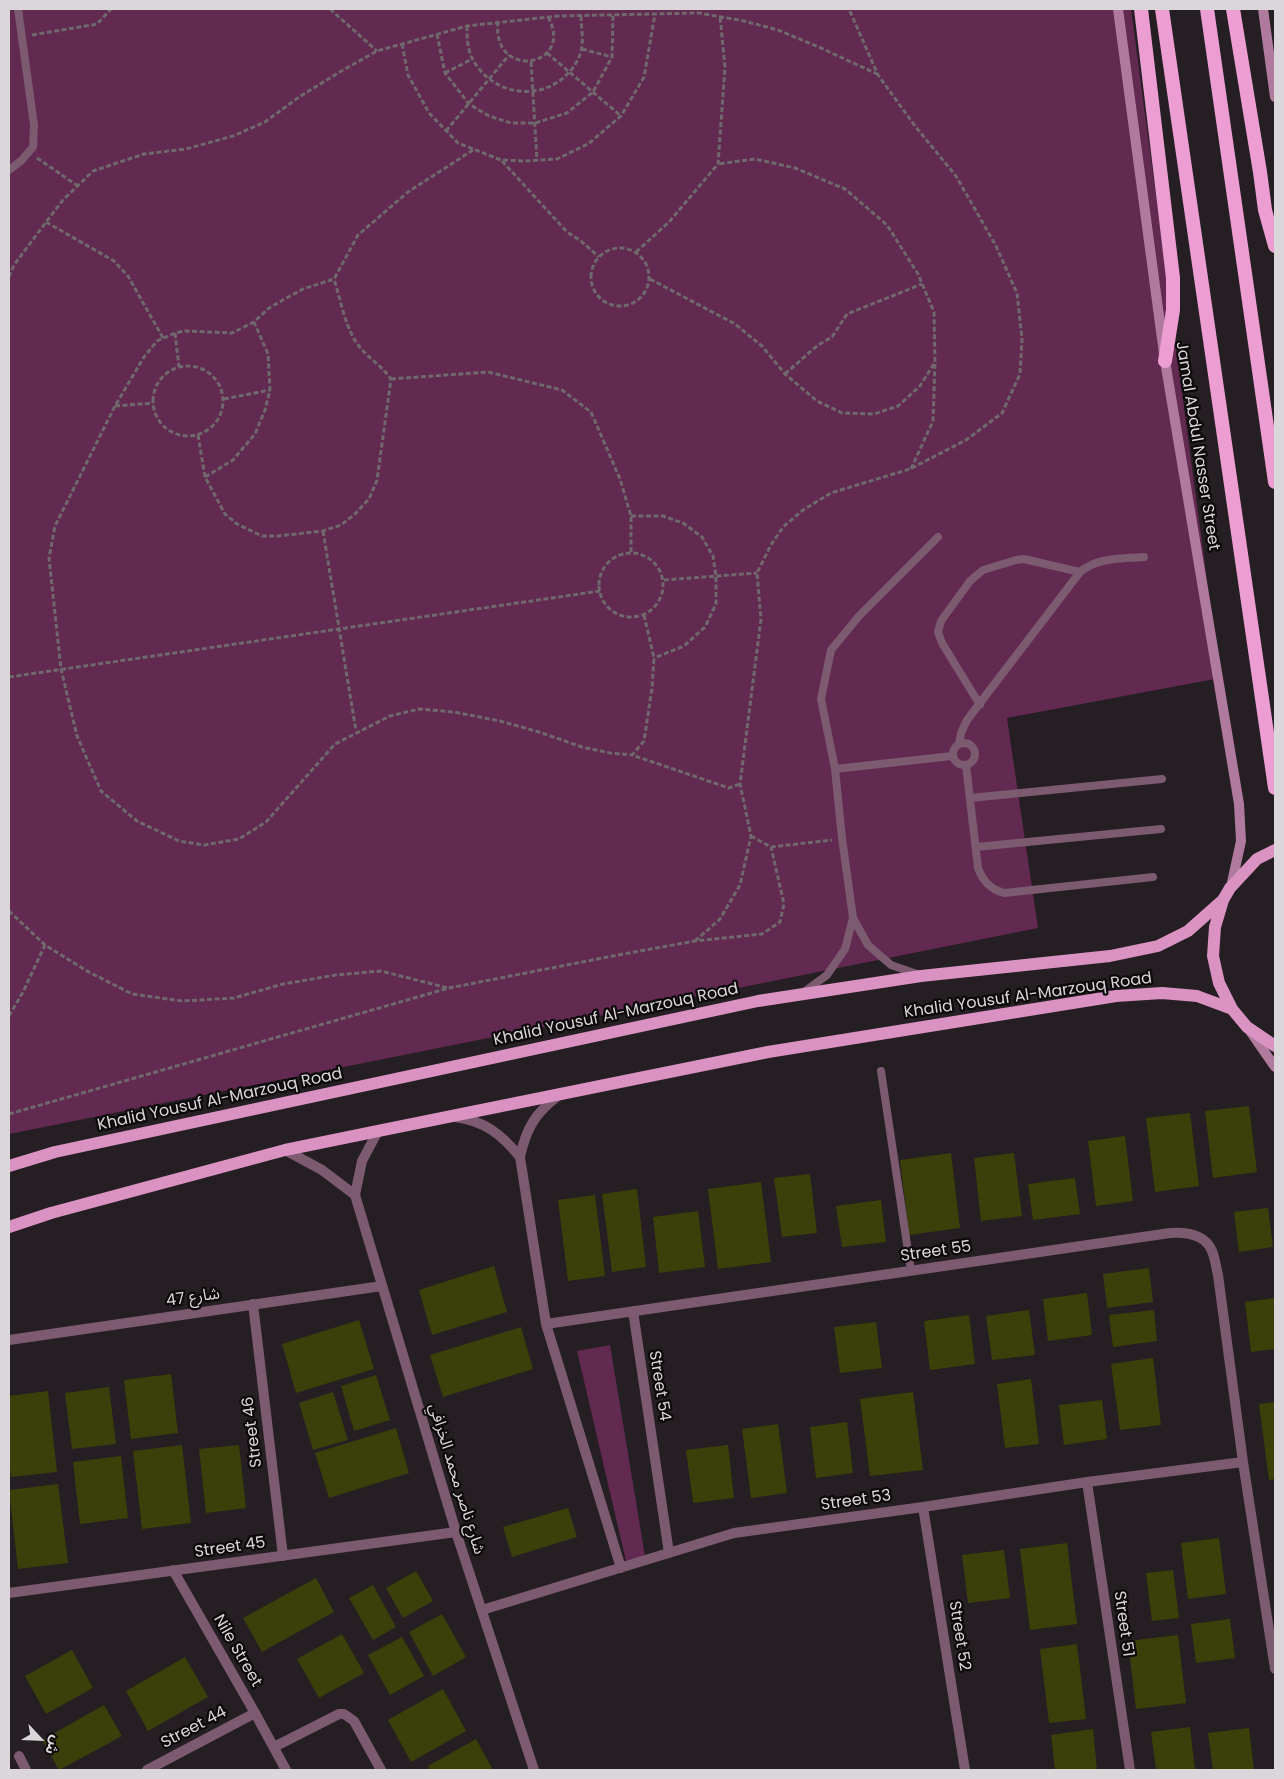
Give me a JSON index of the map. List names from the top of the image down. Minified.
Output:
{"streets":{"highway":["Jamal Abdul Nasser Street"],"main road":["Khalid Yousuf Al-Marzouq Road"],"street":["Street 55","شارع 47","Street 54","Street 46","شارع ناصر محمد الخرافي","Street 53","Street 45","Street 51","Street 52","Nile Street","Street 44"]},"crossings":[["Khalid Yousuf Al-Marzouq Road","شارع ناصر محمد الخرافي"],["Street 55","Street 54"],["Street 55","Street 53"],["شارع 47","Street 46"],["شارع 47","شارع ناصر محمد الخرافي"],["Street 54","Street 53"],["Street 46","Street 45"],["شارع ناصر محمد الخرافي","Street 53"],["شارع ناصر محمد الخرافي","Street 45"],["Street 53","Street 51"],["Street 53","Street 52"],["Street 45","Nile Street"],["Nile Street","Street 44"]],"north":"bottom right"}
